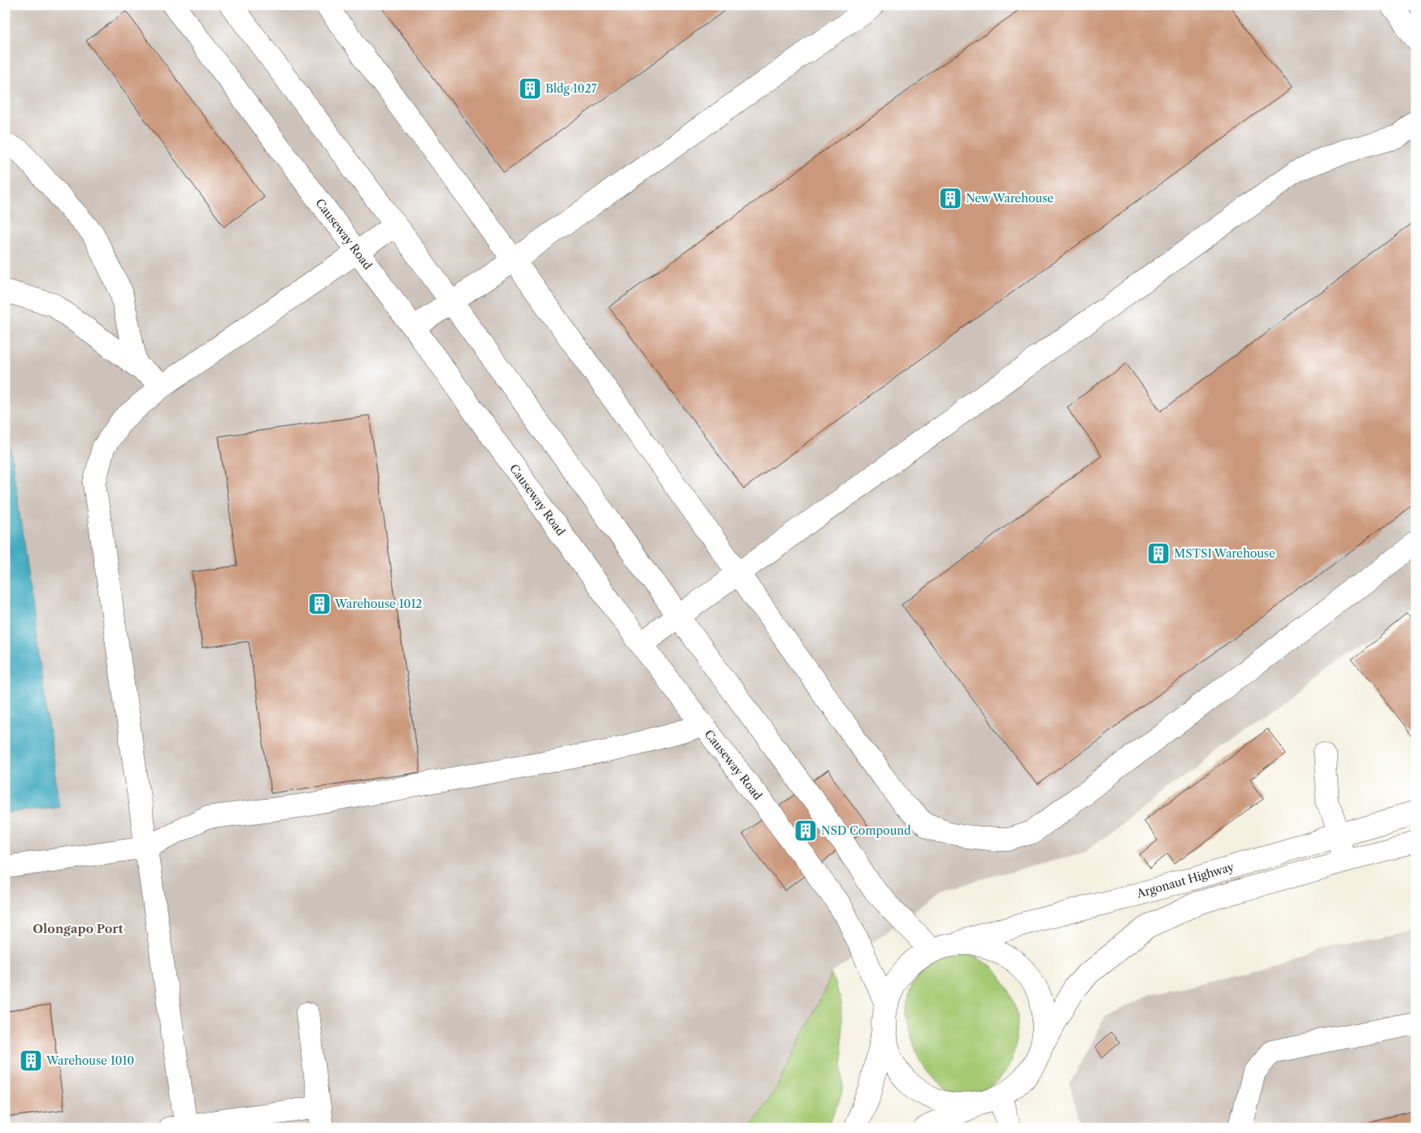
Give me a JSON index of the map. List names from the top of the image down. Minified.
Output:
{"streets":{"street":["Causeway Road","Argonaut Highway"]},"districts":["Olongapo Port"],"places":{"building":["Bldg 1027","New Warehouse","MSTSI Warehouse","Warehouse 1012","NSD Compound","Warehouse 1010"]}}
